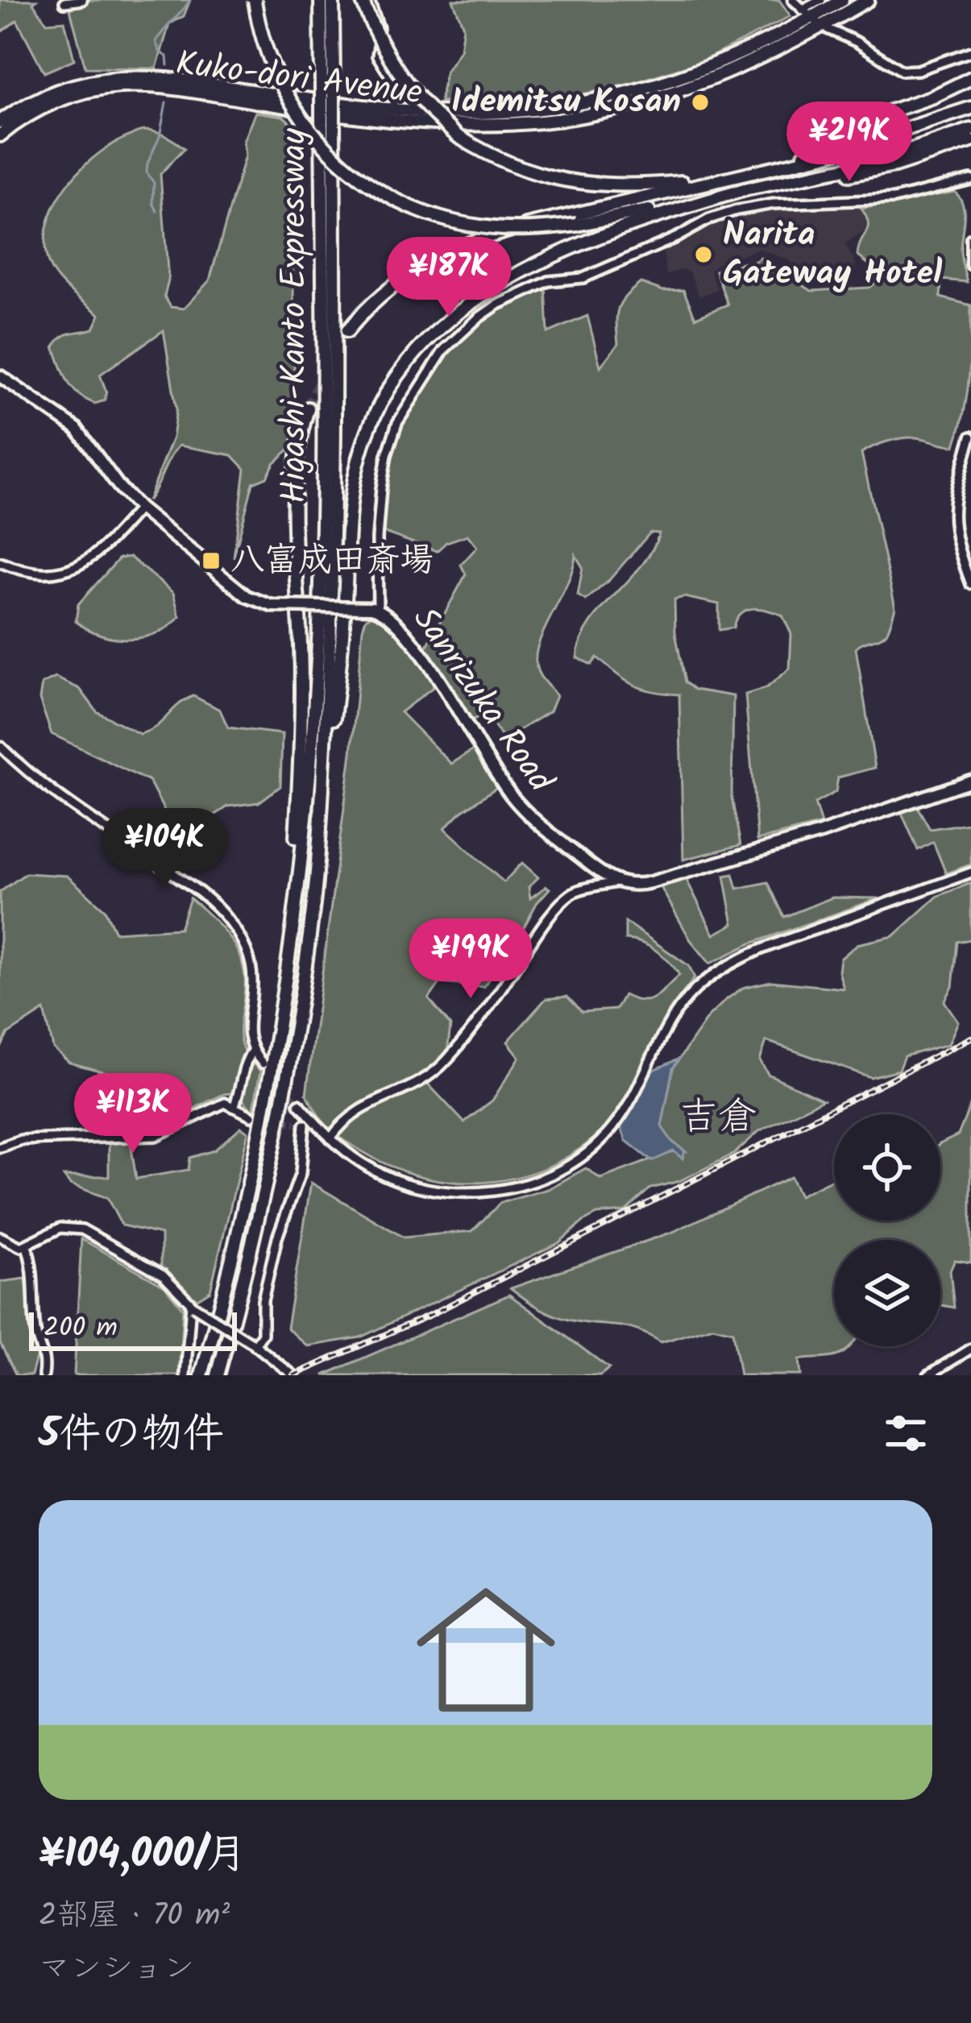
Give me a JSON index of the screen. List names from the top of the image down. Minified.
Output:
{"streets":{"highway":["Kuko-dori Avenue","Higashi-Kanto Expressway"],"main road":["Sanrizuka Road"]},"districts":["吉倉"],"places":{"other":["Idemitsu Kosan","Narita Gateway Hotel"],"transit":["八富成田斎場"]},"scale_bar":"200 m","page":{"price":["¥219K","¥187K","¥104K","¥199K","¥113K"],"scale":"200 m","heading":"5件の物件","list":[{"name":"¥104,000/月","note":"2部屋 · 70 m² · マンション"}]}}
